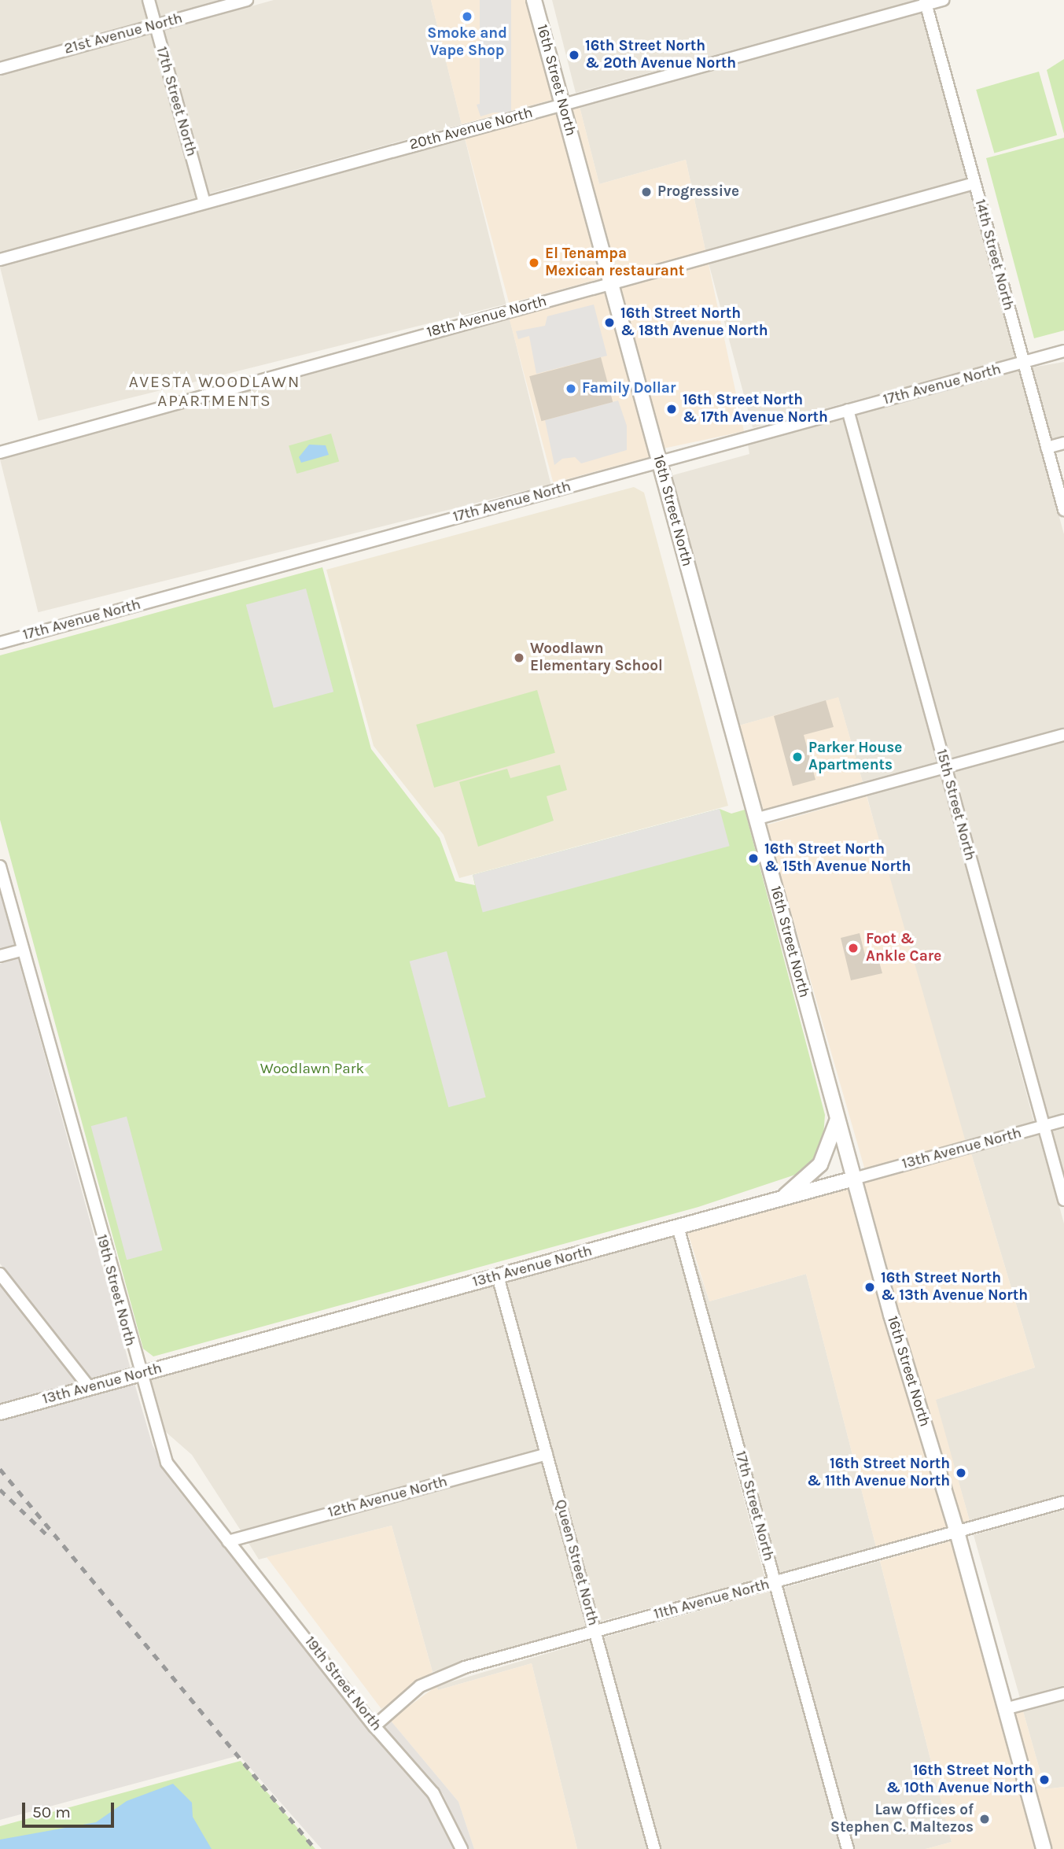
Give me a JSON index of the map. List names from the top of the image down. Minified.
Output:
{"streets":{"street":["21st Avenue North","16th Street North","17th Street North","20th Avenue North","14th Street North","18th Avenue North","17th Avenue North","15th Street North","13th Avenue North","19th Street North","12th Avenue North","Queen Street North","11th Avenue North"]},"crossings":[["21st Avenue North","17th Street North"],["16th Street North","20th Avenue North"],["16th Street North","18th Avenue North"],["16th Street North","17th Avenue North"],["16th Street North","13th Avenue North"],["16th Street North","11th Avenue North"],["17th Street North","20th Avenue North"],["17th Street North","13th Avenue North"],["17th Street North","11th Avenue North"],["20th Avenue North","14th Street North"],["14th Street North","18th Avenue North"],["14th Street North","17th Avenue North"],["17th Avenue North","15th Street North"],["15th Street North","13th Avenue North"],["13th Avenue North","19th Street North"],["13th Avenue North","Queen Street North"],["19th Street North","12th Avenue North"],["19th Street North","11th Avenue North"],["12th Avenue North","Queen Street North"],["Queen Street North","11th Avenue North"]],"districts":["AVESTA WOODLAWN APARTMENTS"],"parks":["Woodlawn Park"],"places":["Smoke and Vape Shop","16th Street North & 20th Avenue North","Progressive","El Tenampa Mexican restaurant","16th Street North & 18th Avenue North","Family Dollar","16th Street North & 17th Avenue North","Woodlawn Elementary School","Parker House Apartments","16th Street North & 15th Avenue North","Foot & Ankle Care","16th Street North & 13th Avenue North","16th Street North & 11th Avenue North","16th Street North & 10th Avenue North","Law Offices of Stephen C. Maltezos"],"scale_bar":"50 m"}
